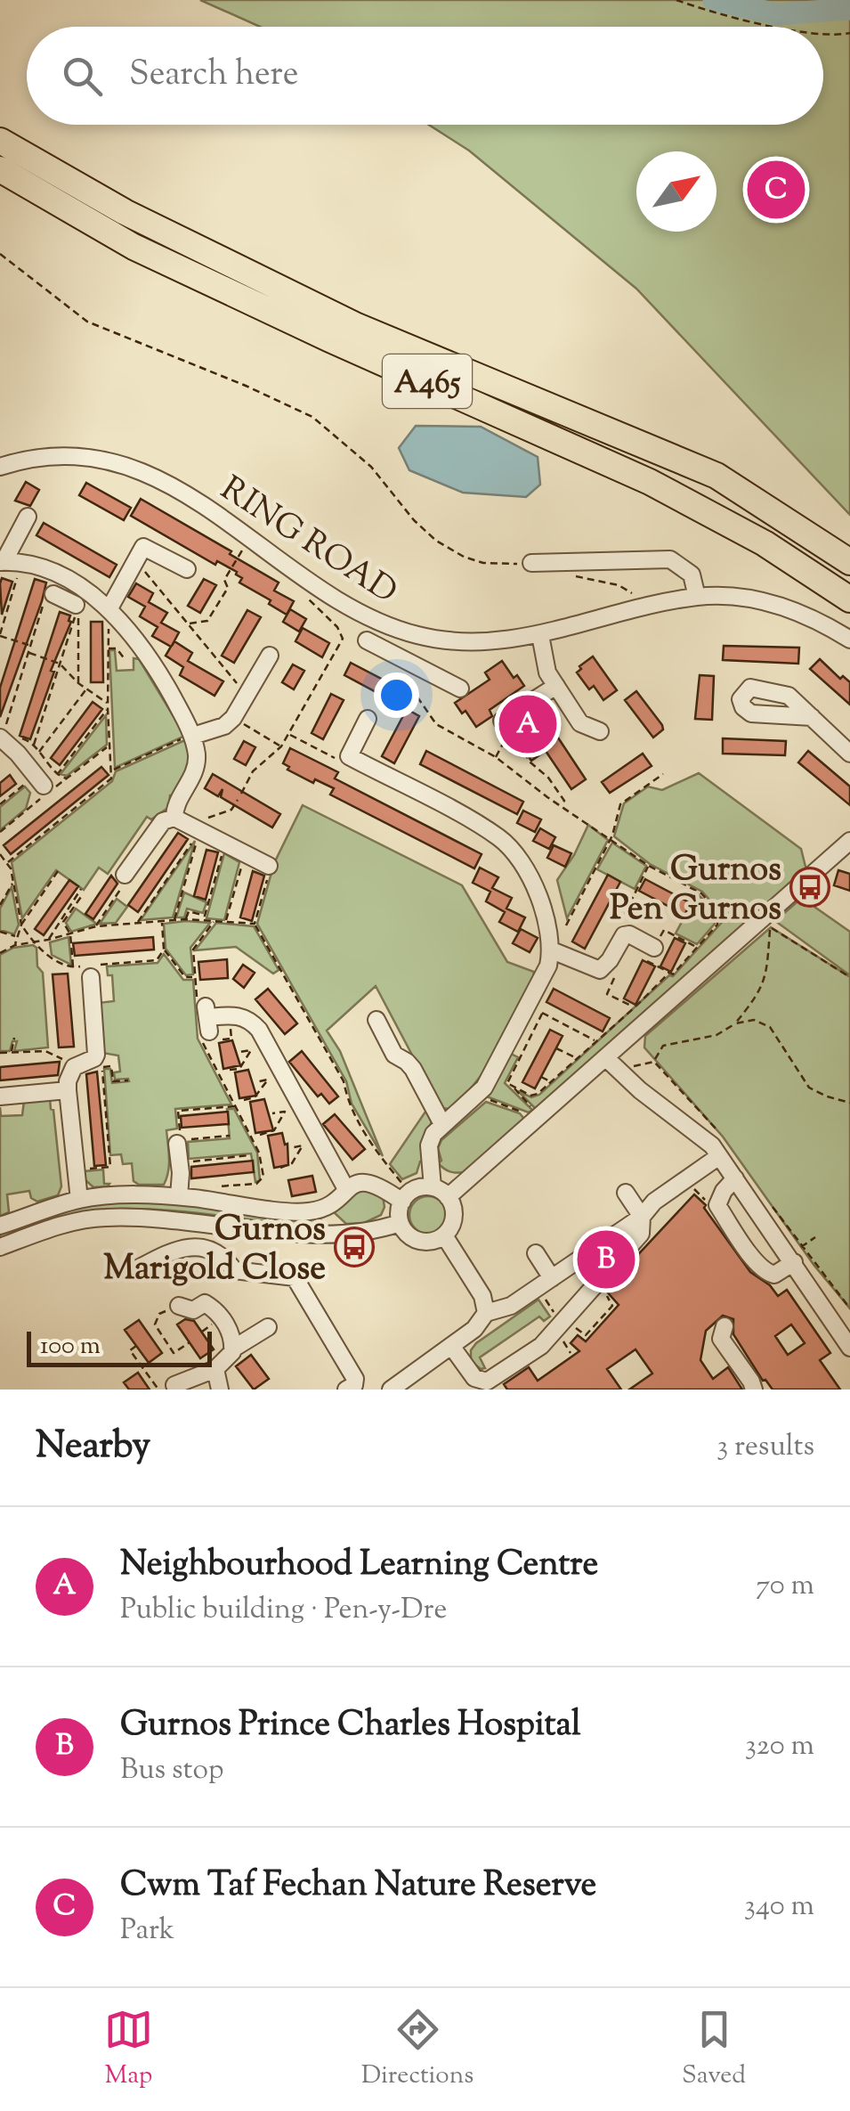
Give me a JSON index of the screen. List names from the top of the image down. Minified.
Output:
{"streets":{"highway":["A465"],"street":["RING ROAD"]},"places":{"bus stop":["Gurnos Pen Gurnos","Gurnos Marigold Close"]},"scale_bar":"100 m","north":"top right","page":{"search":"Search here","pins":["C","A","B"],"scale":"100 m","heading":["Nearby","3 results"],"list":[{"mark":"A","name":"Neighbourhood Learning Centre","note":"Public building · Pen-y-Dre","value":"70 m"},{"mark":"B","name":"Gurnos Prince Charles Hospital","note":"Bus stop","value":"320 m"},{"mark":"C","name":"Cwm Taf Fechan Nature Reserve","note":"Park","value":"340 m"}],"nav":["Map","Directions","Saved"]}}
